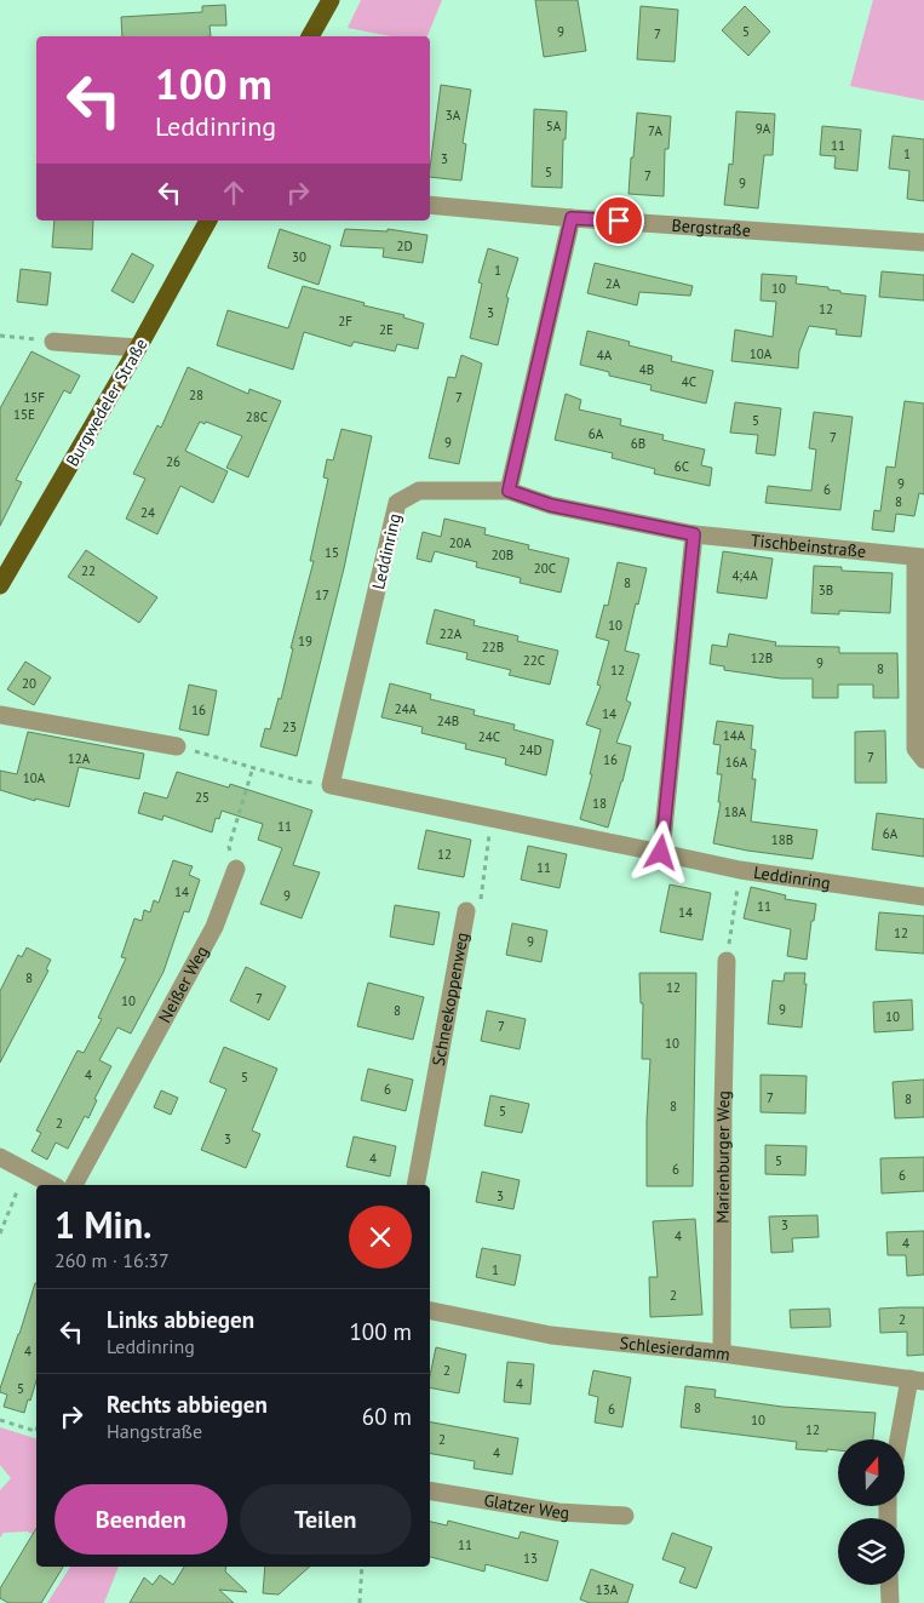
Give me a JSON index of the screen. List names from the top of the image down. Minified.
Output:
{"streets":{"main road":["Burgwedeler Straße"],"street":["Bergstraße","Tischbeinstraße","Leddinring","Neißer Weg","Schneekoppenweg","Marienburger Weg","Schlesierdamm","Glatzer Weg"]},"crossings":[["Tischbeinstraße","Leddinring"],["Leddinring","Schneekoppenweg"],["Marienburger Weg","Schlesierdamm"]],"house_numbers":["9","5","7","3A","5A","9A","7A","11","1","3","5","7","9","2D","30","1","2A","10","12","3","2F","2E","10A","4A","4B","4C","28","15F","7","15E","28C","5","6A","7","9","6B","26","6C","9","6","8","24","20A","15","20B","20C","22","4;4A","8","3B","17","10","22A","19","22B","12B","22C","9","8","12","20","24A","16","14","24B","23","14A","24C","24D","7","12A","16","16A","10A","25","18","18A","11","6A","18B","12","11","14","9","11","14","12","9","8","12","7","10","9","8","10","7","10","4","5","6","7","8","8","5","2","3","4","5","6","6","3","3","4","4","1","2","2","4","2","4","5","8","6","10","12","2","4","11","13","13A"],"north":"top","page":{"turn":["100 m","Leddinring"],"heading":["1 Min.","260 m · 16:37"],"list":[{"name":"Links abbiegen","note":"Leddinring","value":"100 m"},{"name":"Rechts abbiegen","note":"Hangstraße","value":"60 m"}],"buttons":["Beenden","Teilen"]}}
